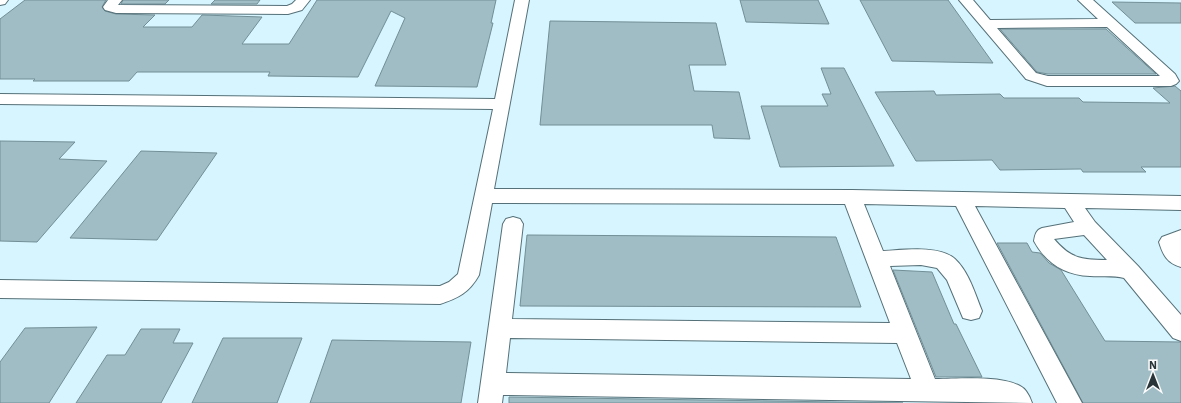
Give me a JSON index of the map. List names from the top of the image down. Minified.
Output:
{"north":"top"}
